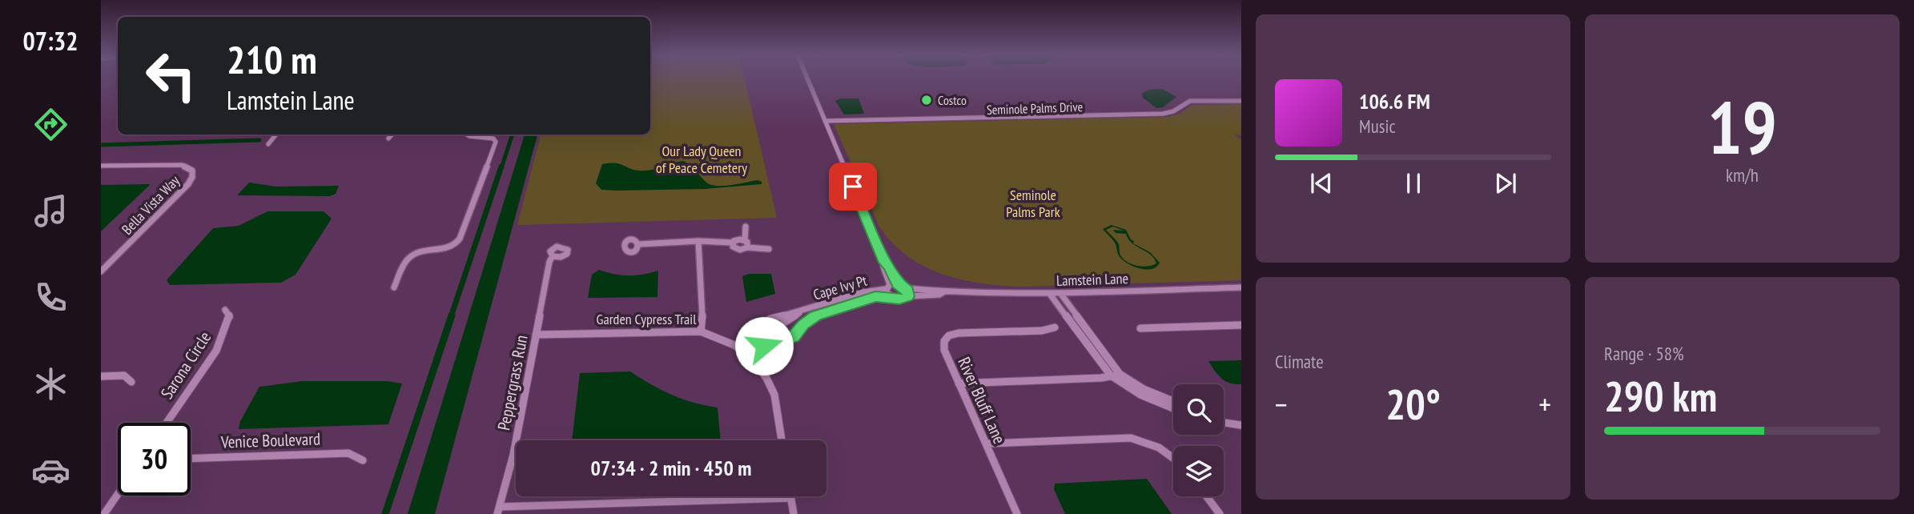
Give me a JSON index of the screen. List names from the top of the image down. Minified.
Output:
{"streets":{"street":["Seminole Palms Drive","Bella Vista Way","Lamstein Lane","Cape Ivy Pt","Garden Cypress Trail","Sarona Circle","Peppergrass Run","River Bluff Lane","Venice Boulevard"]},"crossings":[["Lamstein Lane","Cape Ivy Pt"],["Cape Ivy Pt","Garden Cypress Trail"],["Garden Cypress Trail","Peppergrass Run"]],"parks":["Our Lady Queen of Peace Cemetery","Seminole Palms Park"],"places":["Costco"],"page":{"tabs":"07:32","tile":[["19","km/h"],"Climate",["Range · 58%","290 km"]],"turn":["210 m","Lamstein Lane"],"song":["106.6 FM","Music"],"heat":["−","20°","+"],"limit":"30","trip":"07:34 · 2 min · 450 m"}}
